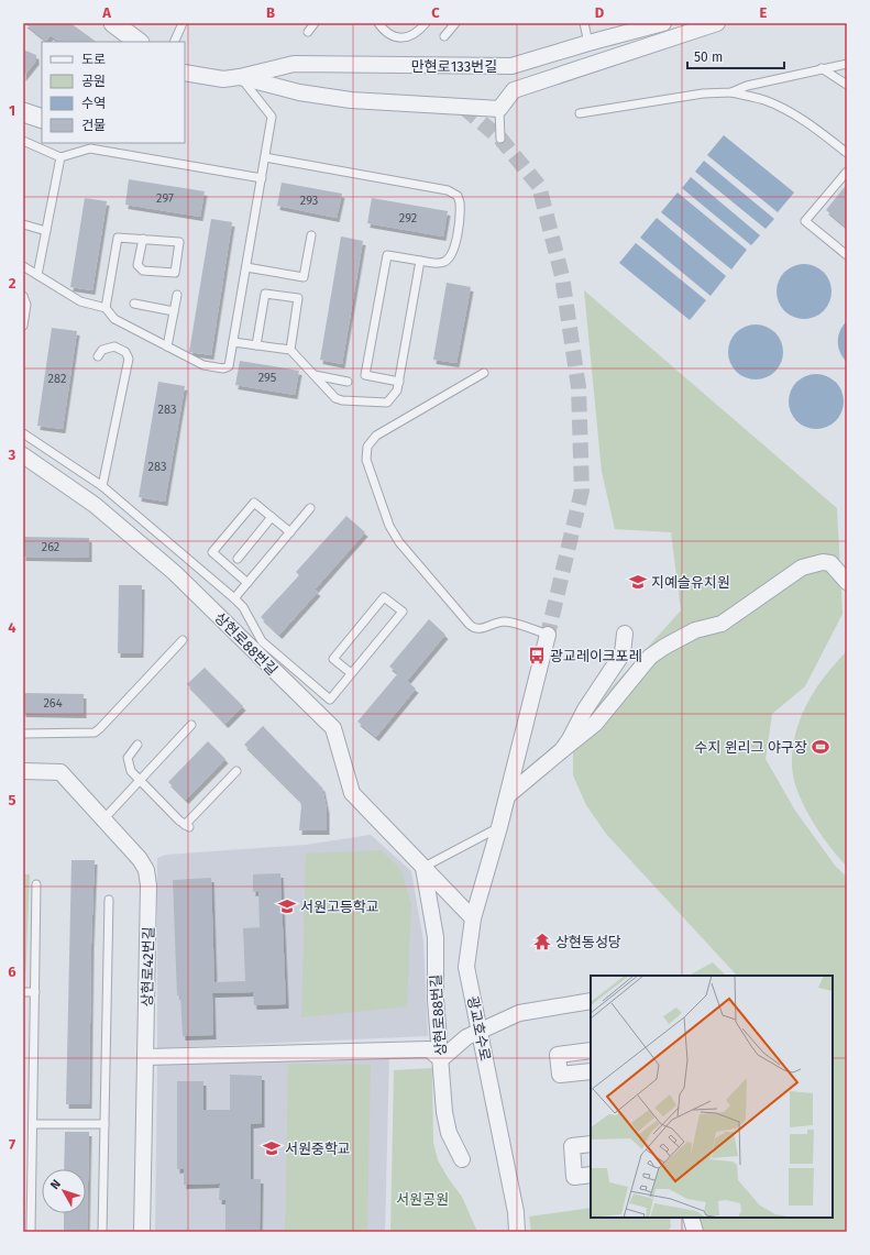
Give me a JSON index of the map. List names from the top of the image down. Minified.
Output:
{"streets":{"street":["만현로133번길","상현로88번길","상현로42번길","광교호수로"]},"crossings":[["상현로88번길","광교호수로"]],"parks":["서원공원"],"places":{"school or university":["지예슬유치원","서원고등학교","서원중학교"],"bus stop":["광교레이크포레"],"sports":["수지 윈리그 야구장"],"temple":["상현동성당"]},"house_numbers":["297","293","292","295","282","283","283","262","264"],"legend":["도로","공원","수역","건물"],"scale_bar":"50 m","north":"top left","grid":{"columns":["A","B","C","D","E"],"rows":["1","2","3","4","5","6","7"]}}
